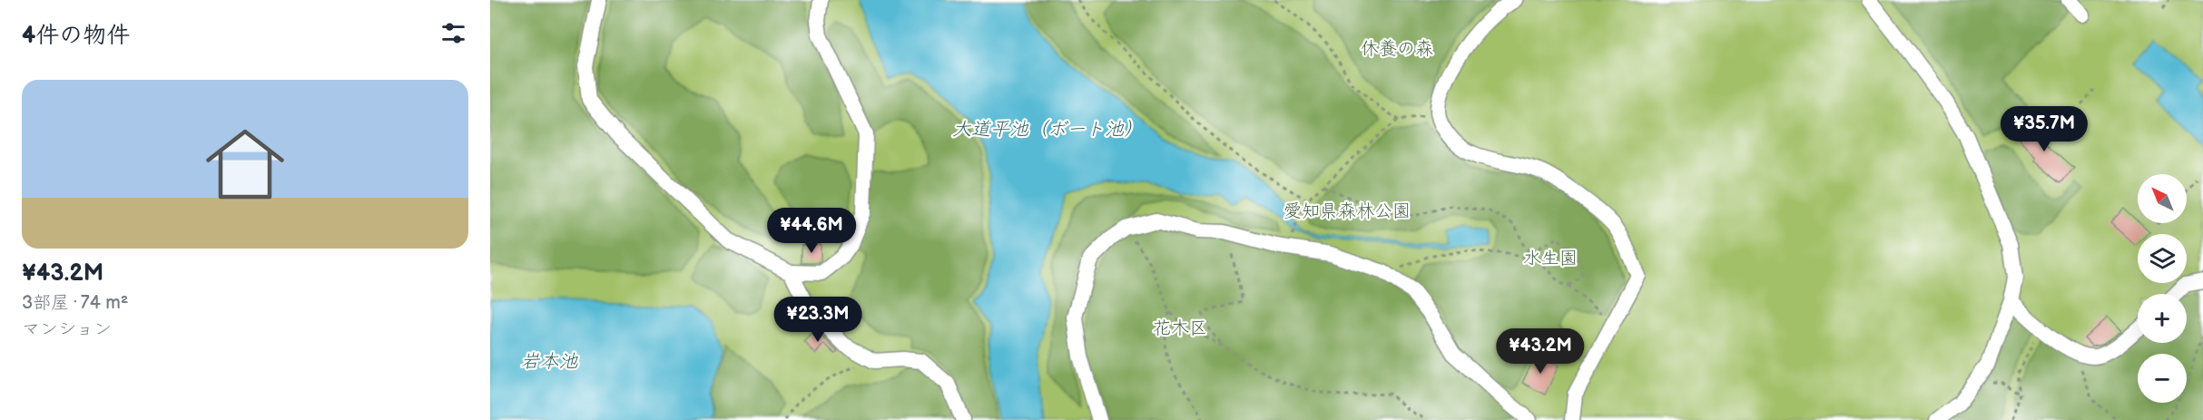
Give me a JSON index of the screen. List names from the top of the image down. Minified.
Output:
{"water":["大道平池（ボート池）","岩本池"],"parks":["休養の森","愛知県森林公園","水生園","花木区"],"north":"top left","page":{"heading":"4件の物件","list":[{"name":"¥43.2M","note":"3部屋 · 74 m² · マンション"}],"price":["¥35.7M","¥44.6M","¥23.3M","¥43.2M"],"map_buttons":["+","−"]}}
